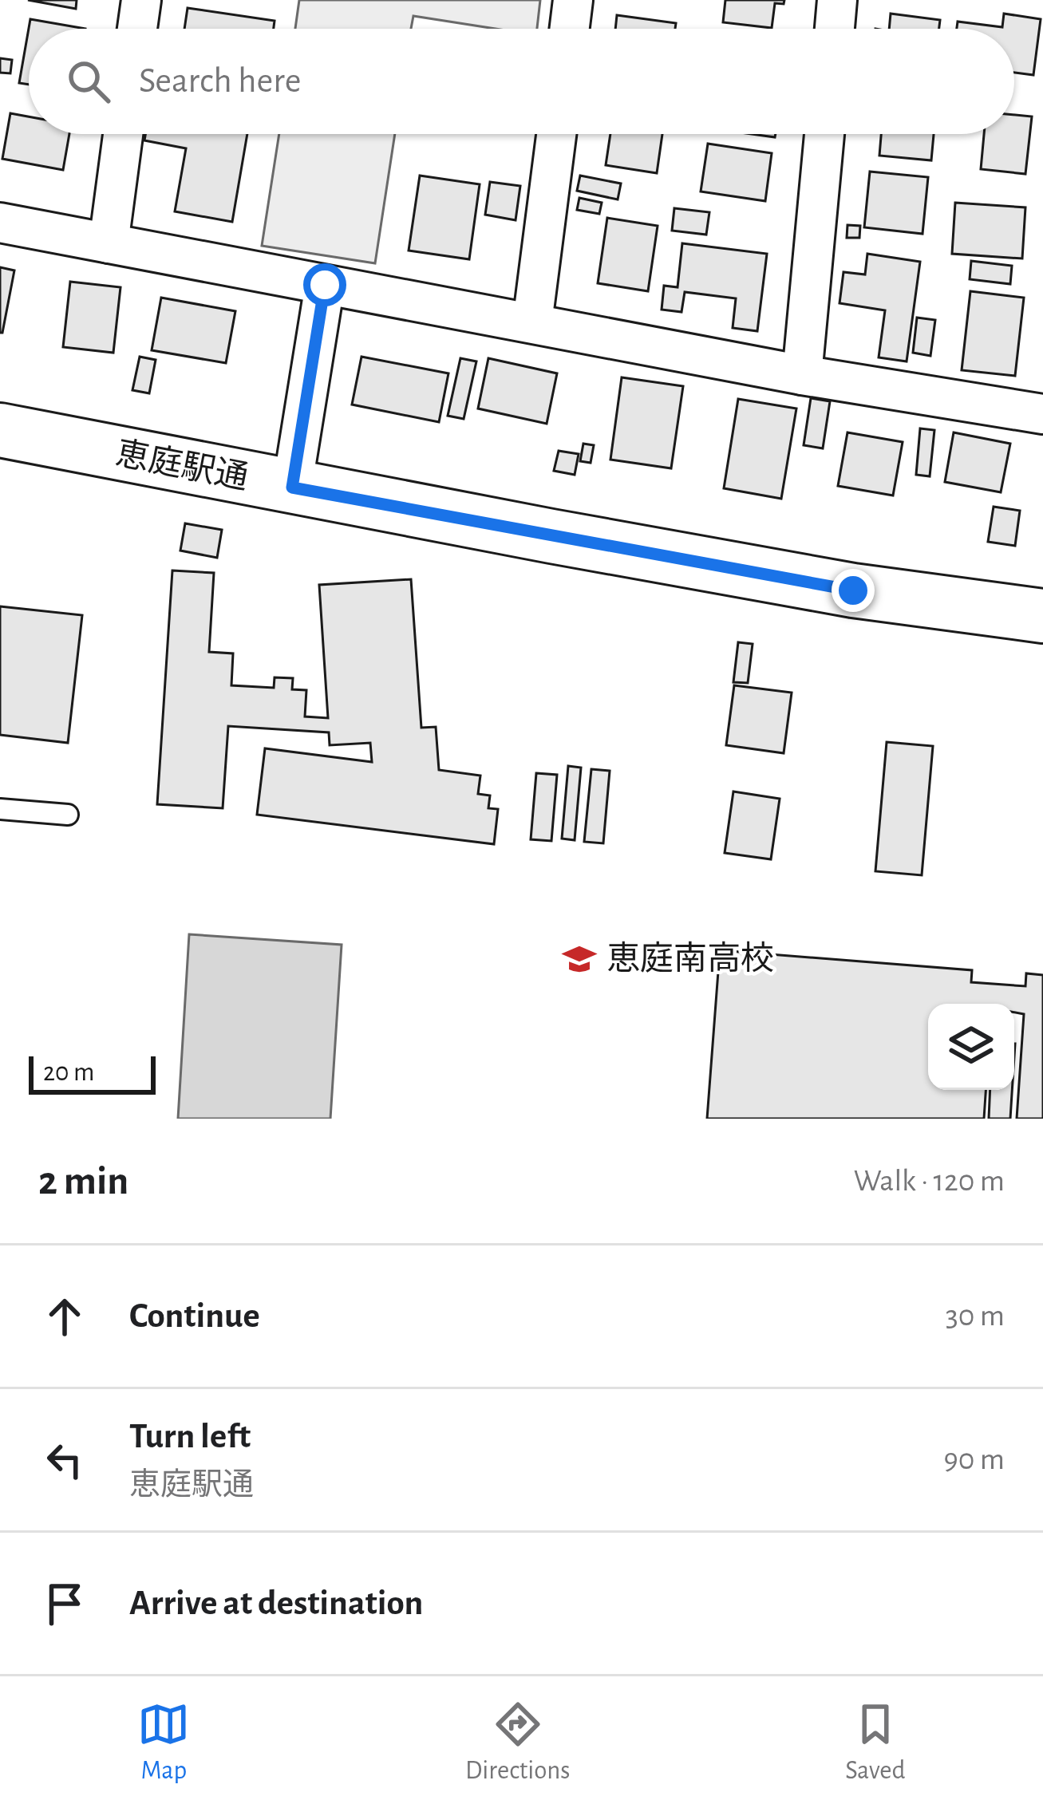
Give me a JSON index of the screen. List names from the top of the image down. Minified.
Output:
{"streets":{"street":["恵庭駅通"]},"places":{"school or university":["恵庭南高校"]},"scale_bar":"20 m","page":{"search":"Search here","scale":"20 m","heading":["2 min","Walk · 120 m"],"list":[["Continue","30 m"],["Turn left","恵庭駅通","90 m"],"Arrive at destination"],"nav":["Map","Directions","Saved"]}}
